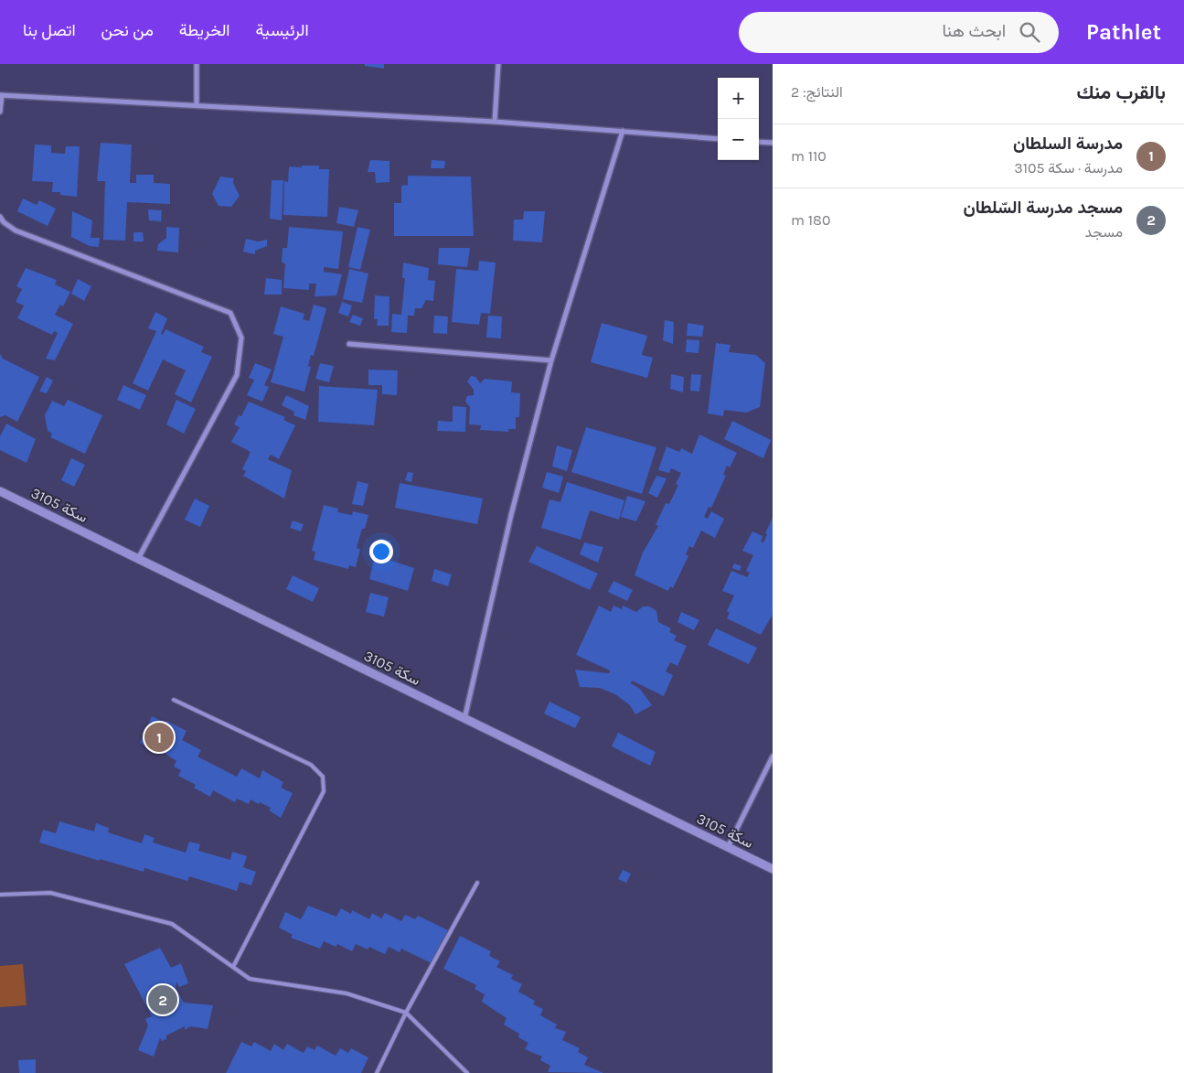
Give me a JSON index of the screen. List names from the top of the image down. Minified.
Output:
{"streets":{"street":["سكة 3105"]},"page":{"header":"Pathlet","search":"ابحث هنا","nav":["الرئيسية","الخريطة","من نحن","اتصل بنا"],"heading":["بالقرب منك","النتائج: 2"],"map_buttons":["+","−"],"list":[{"mark":"1","name":"مدرسة السلطان","note":"مدرسة · سكة 3105","value":"110 m"},{"mark":"2","name":"مسجد مدرسة السّلطان","note":"مسجد","value":"180 m"}],"pins":["1","2"]}}
